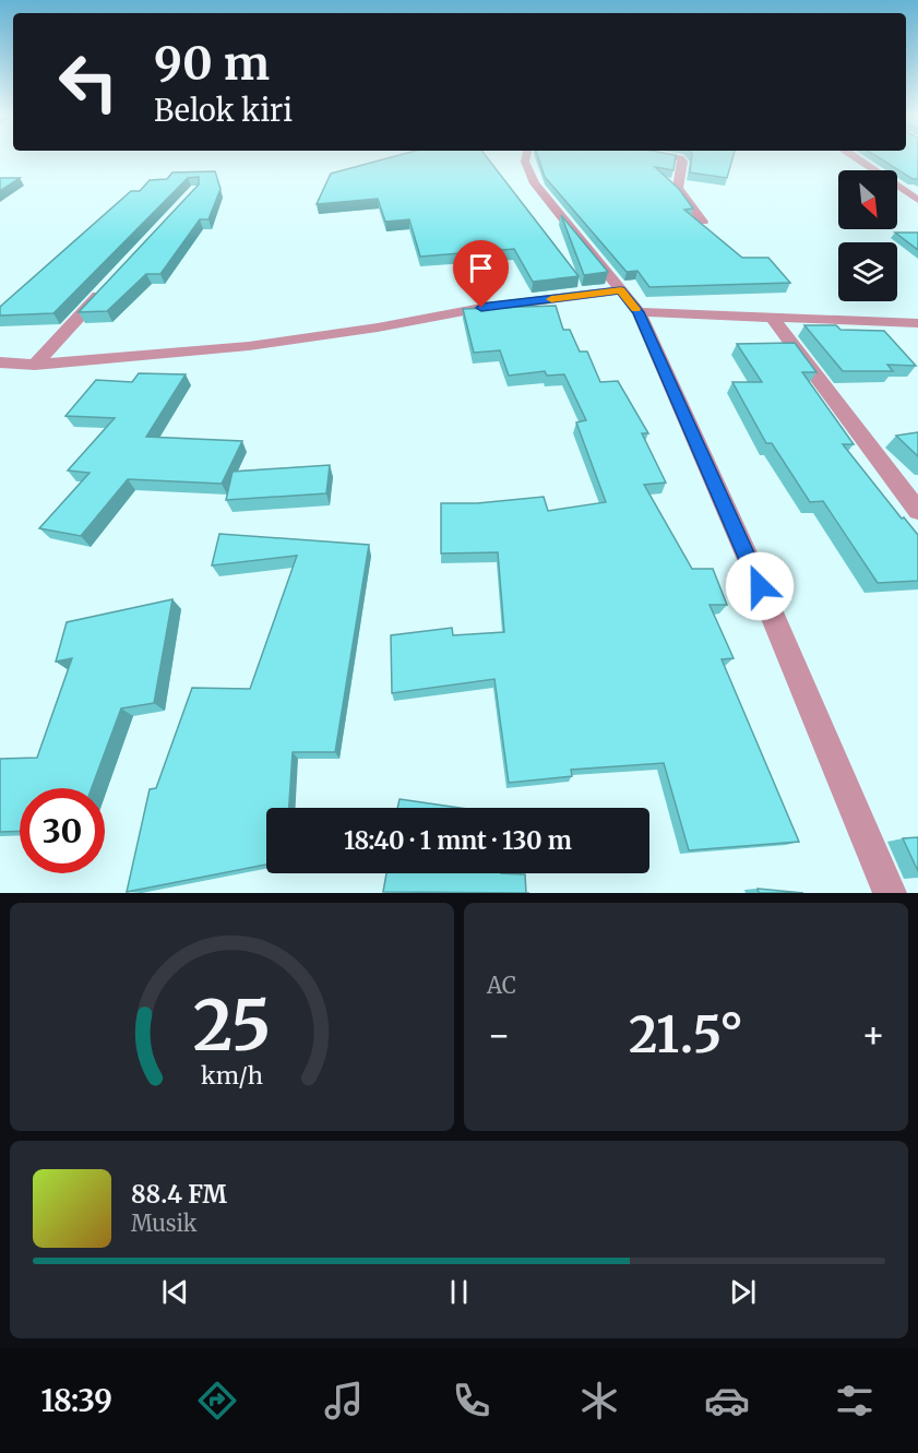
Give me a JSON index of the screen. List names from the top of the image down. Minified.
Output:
{"north":"bottom right","page":{"turn":["90 m","Belok kiri"],"limit":"30","trip":"18:40 · 1 mnt · 130 m","tile":"AC","heat":["−","21.5°","+"],"song":["88.4 FM","Musik"],"tabs":"18:39","gauge":["25","km/h"]}}
